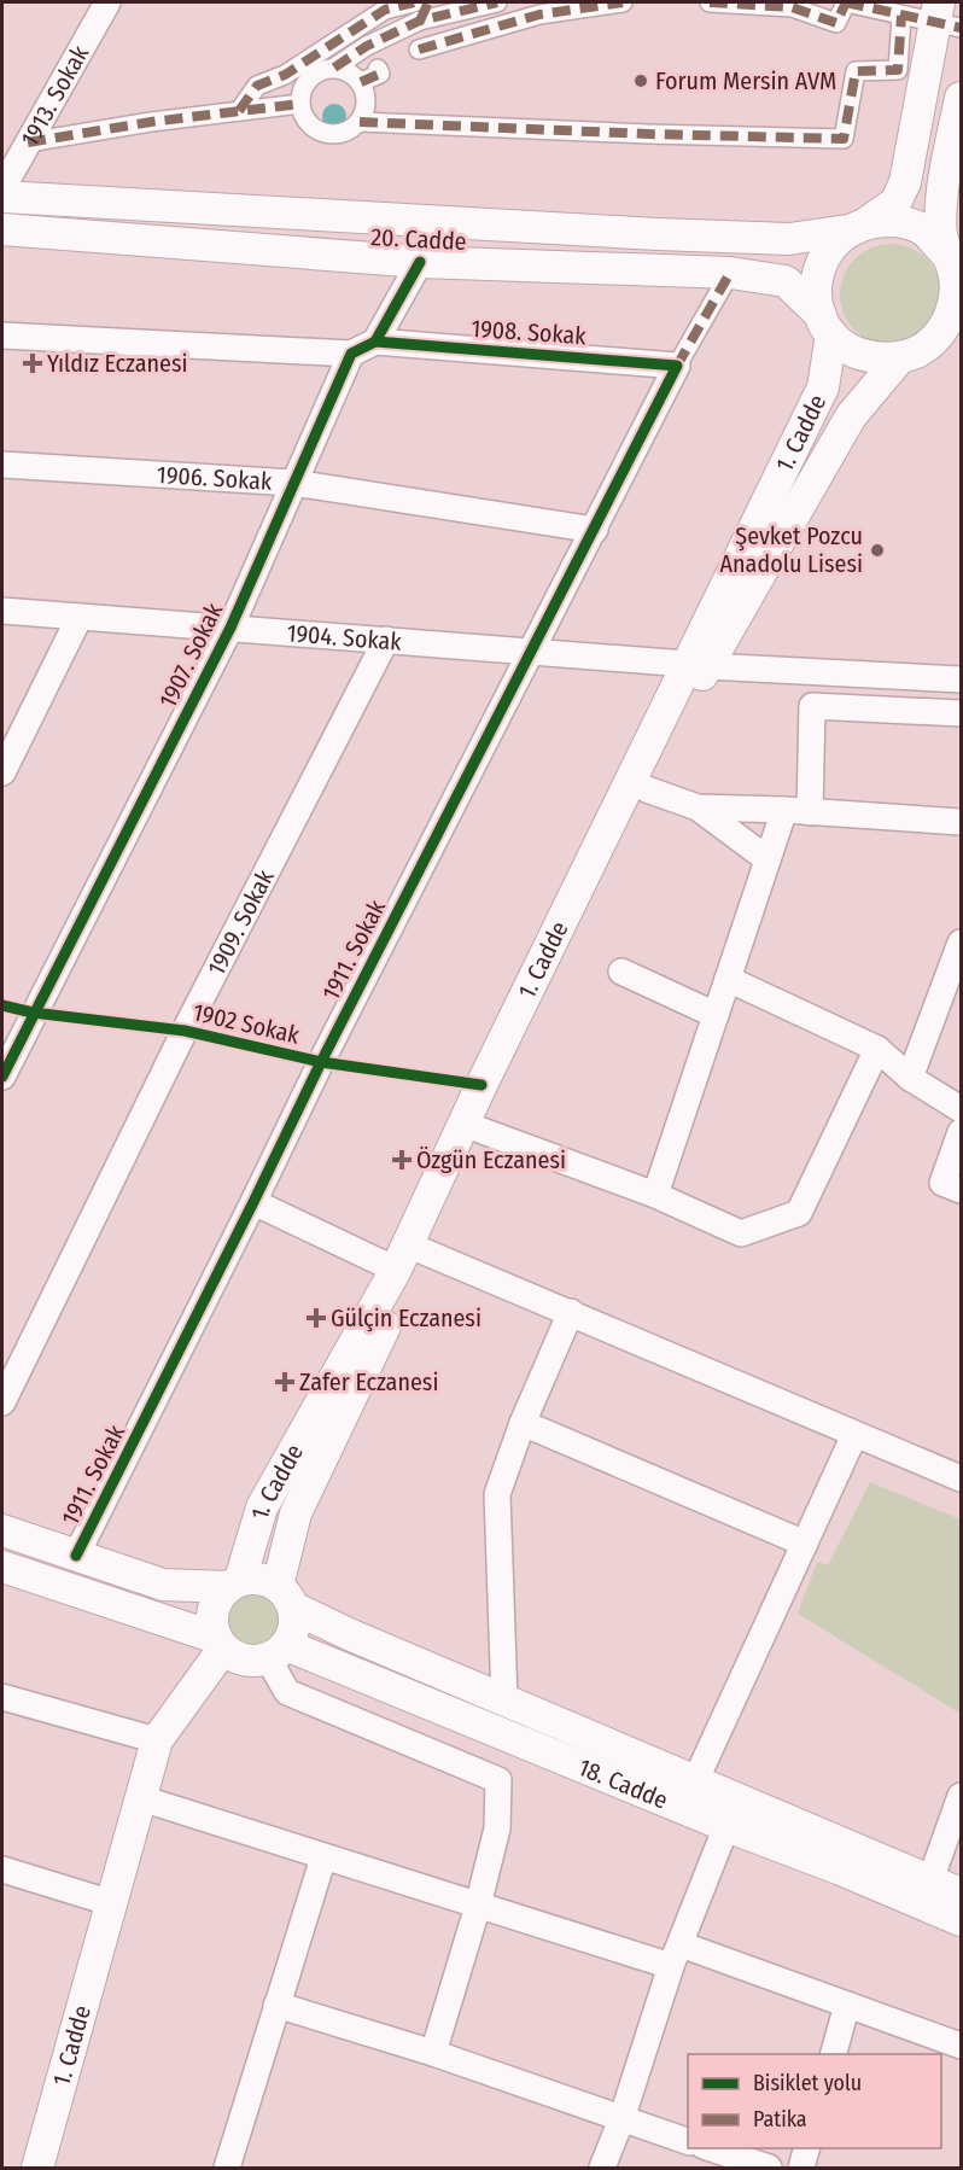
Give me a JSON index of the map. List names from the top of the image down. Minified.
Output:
{"streets":{"street":["1913. Sokak","20. Cadde","1908. Sokak","1. Cadde","1906. Sokak","1904. Sokak","1907. Sokak","1909. Sokak","1911. Sokak","18. Cadde"],"cycle path":["1902 Sokak"]},"crossings":[["20. Cadde","1. Cadde"],["1908. Sokak","1911. Sokak"],["1. Cadde","1904. Sokak"],["1. Cadde","18. Cadde"],["1906. Sokak","1907. Sokak"],["1906. Sokak","1911. Sokak"],["1904. Sokak","1907. Sokak"],["1904. Sokak","1909. Sokak"],["1904. Sokak","1911. Sokak"]],"places":{"other":["Forum Mersin AVM","Şevket Pozcu Anadolu Lisesi"],"health":["Yıldız Eczanesi","Özgün Eczanesi","Gülçin Eczanesi","Zafer Eczanesi"]},"legend":["Bisiklet yolu","Patika"]}
